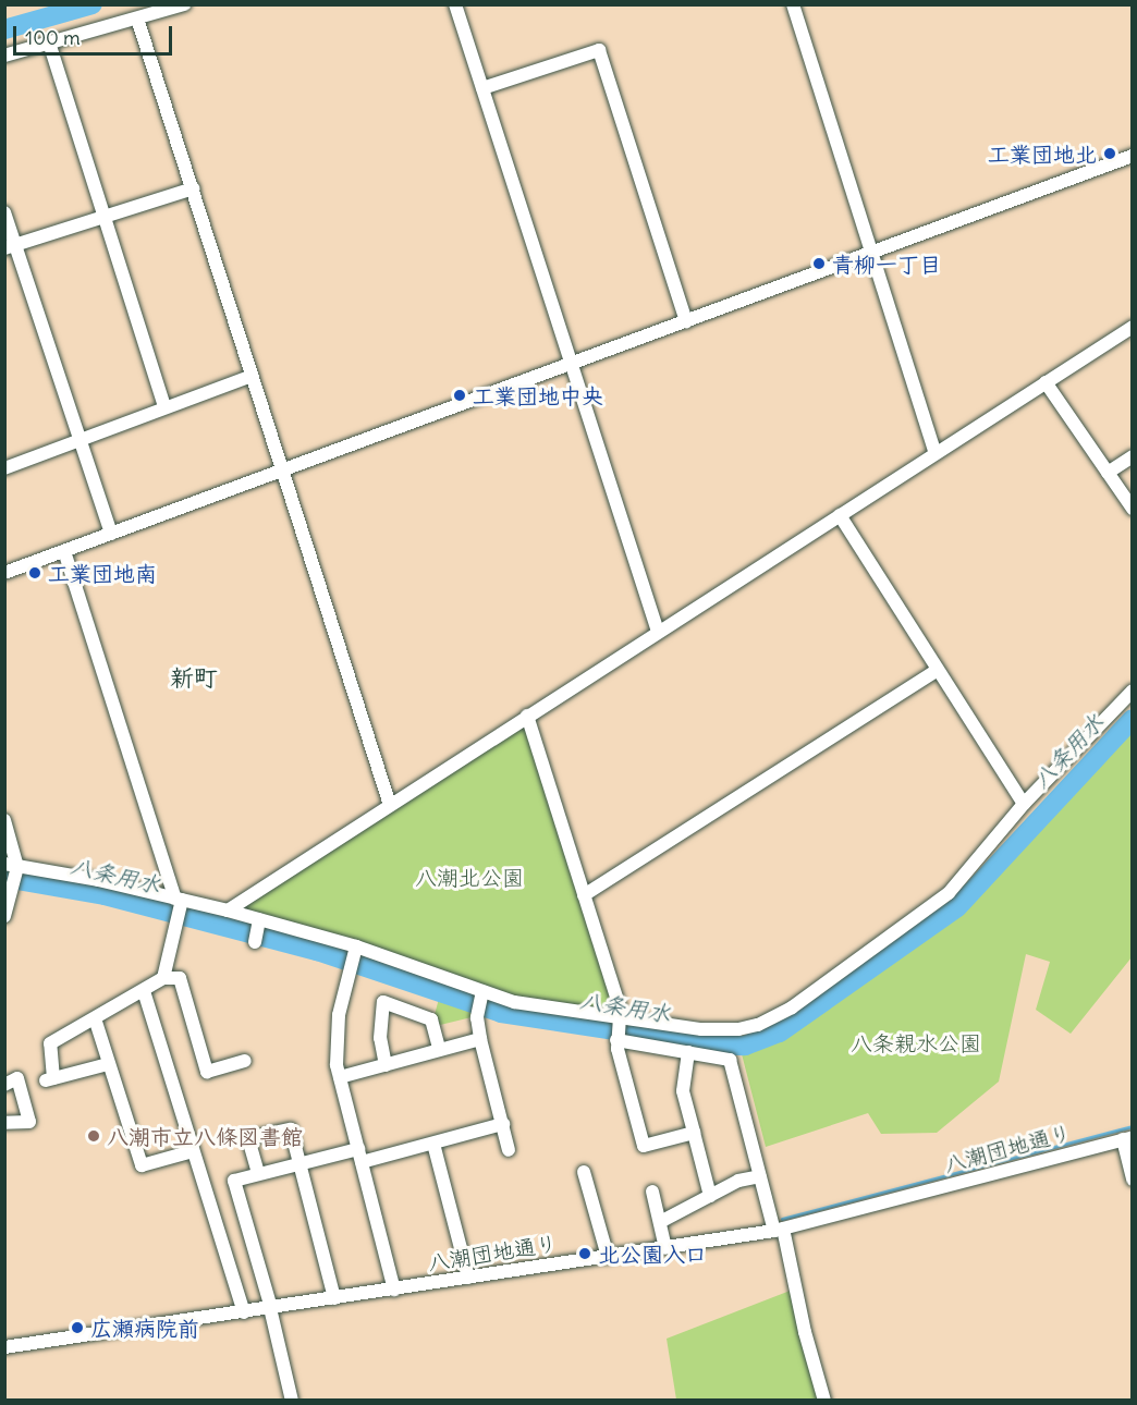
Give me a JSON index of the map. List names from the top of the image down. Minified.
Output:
{"streets":{"street":["八潮団地通り"]},"districts":["新町"],"water":["八条用水"],"parks":["八潮北公園","八条親水公園"],"places":["工業団地北","青柳一丁目","工業団地中央","工業団地南","八潮市立八條図書館","北公園入口","広瀬病院前"],"scale_bar":"100 m"}
